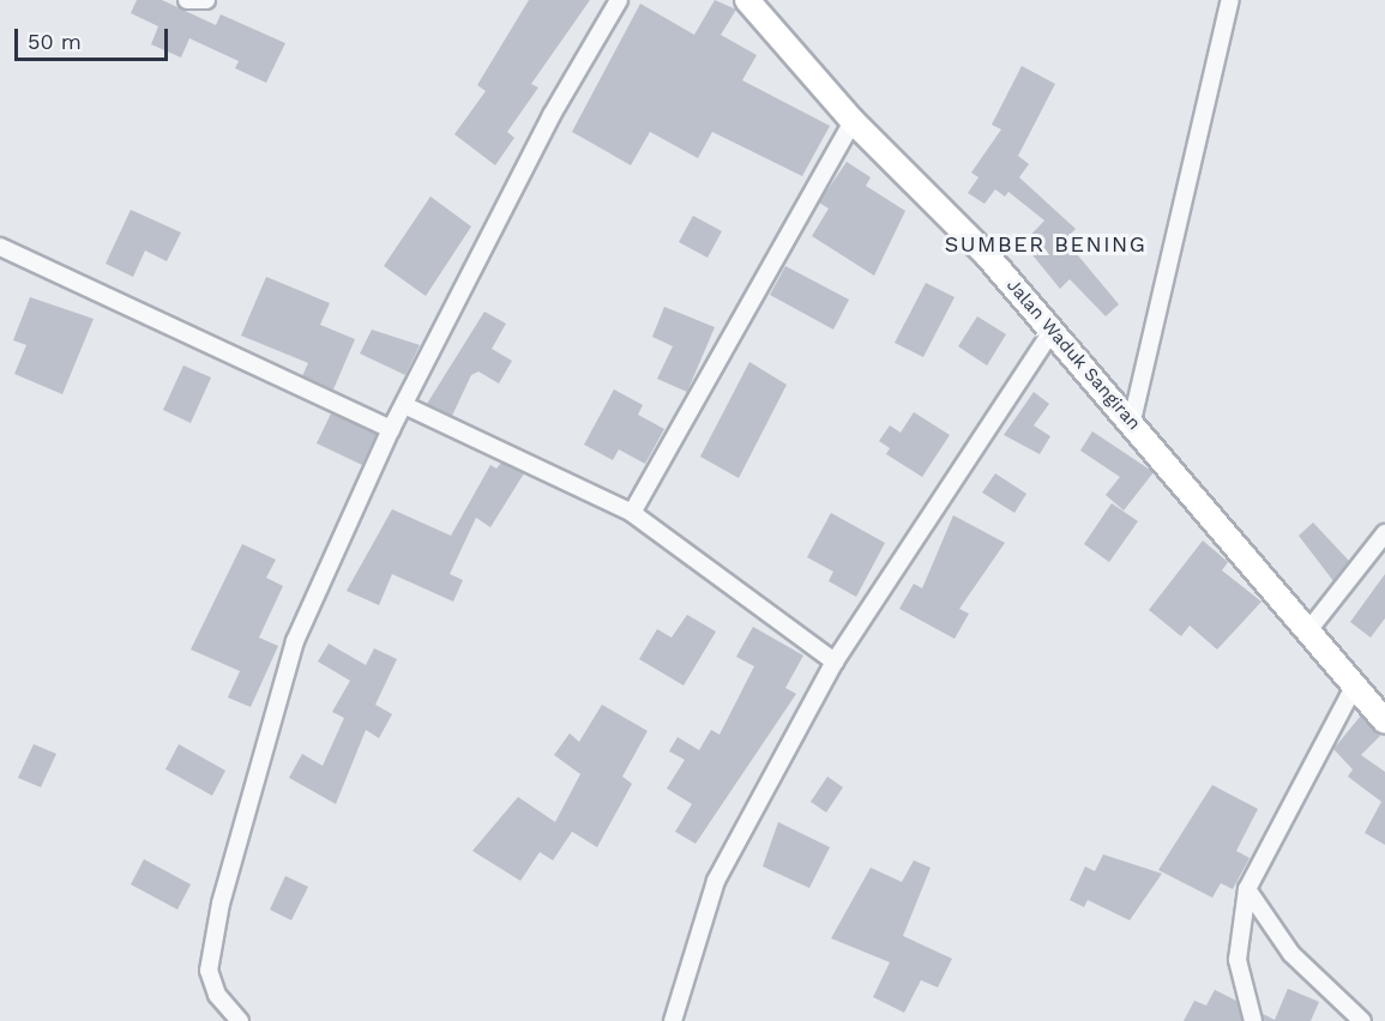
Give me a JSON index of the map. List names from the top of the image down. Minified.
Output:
{"streets":{"street":["Jalan Waduk Sangiran"]},"districts":["SUMBER BENING"],"scale_bar":"50 m"}
